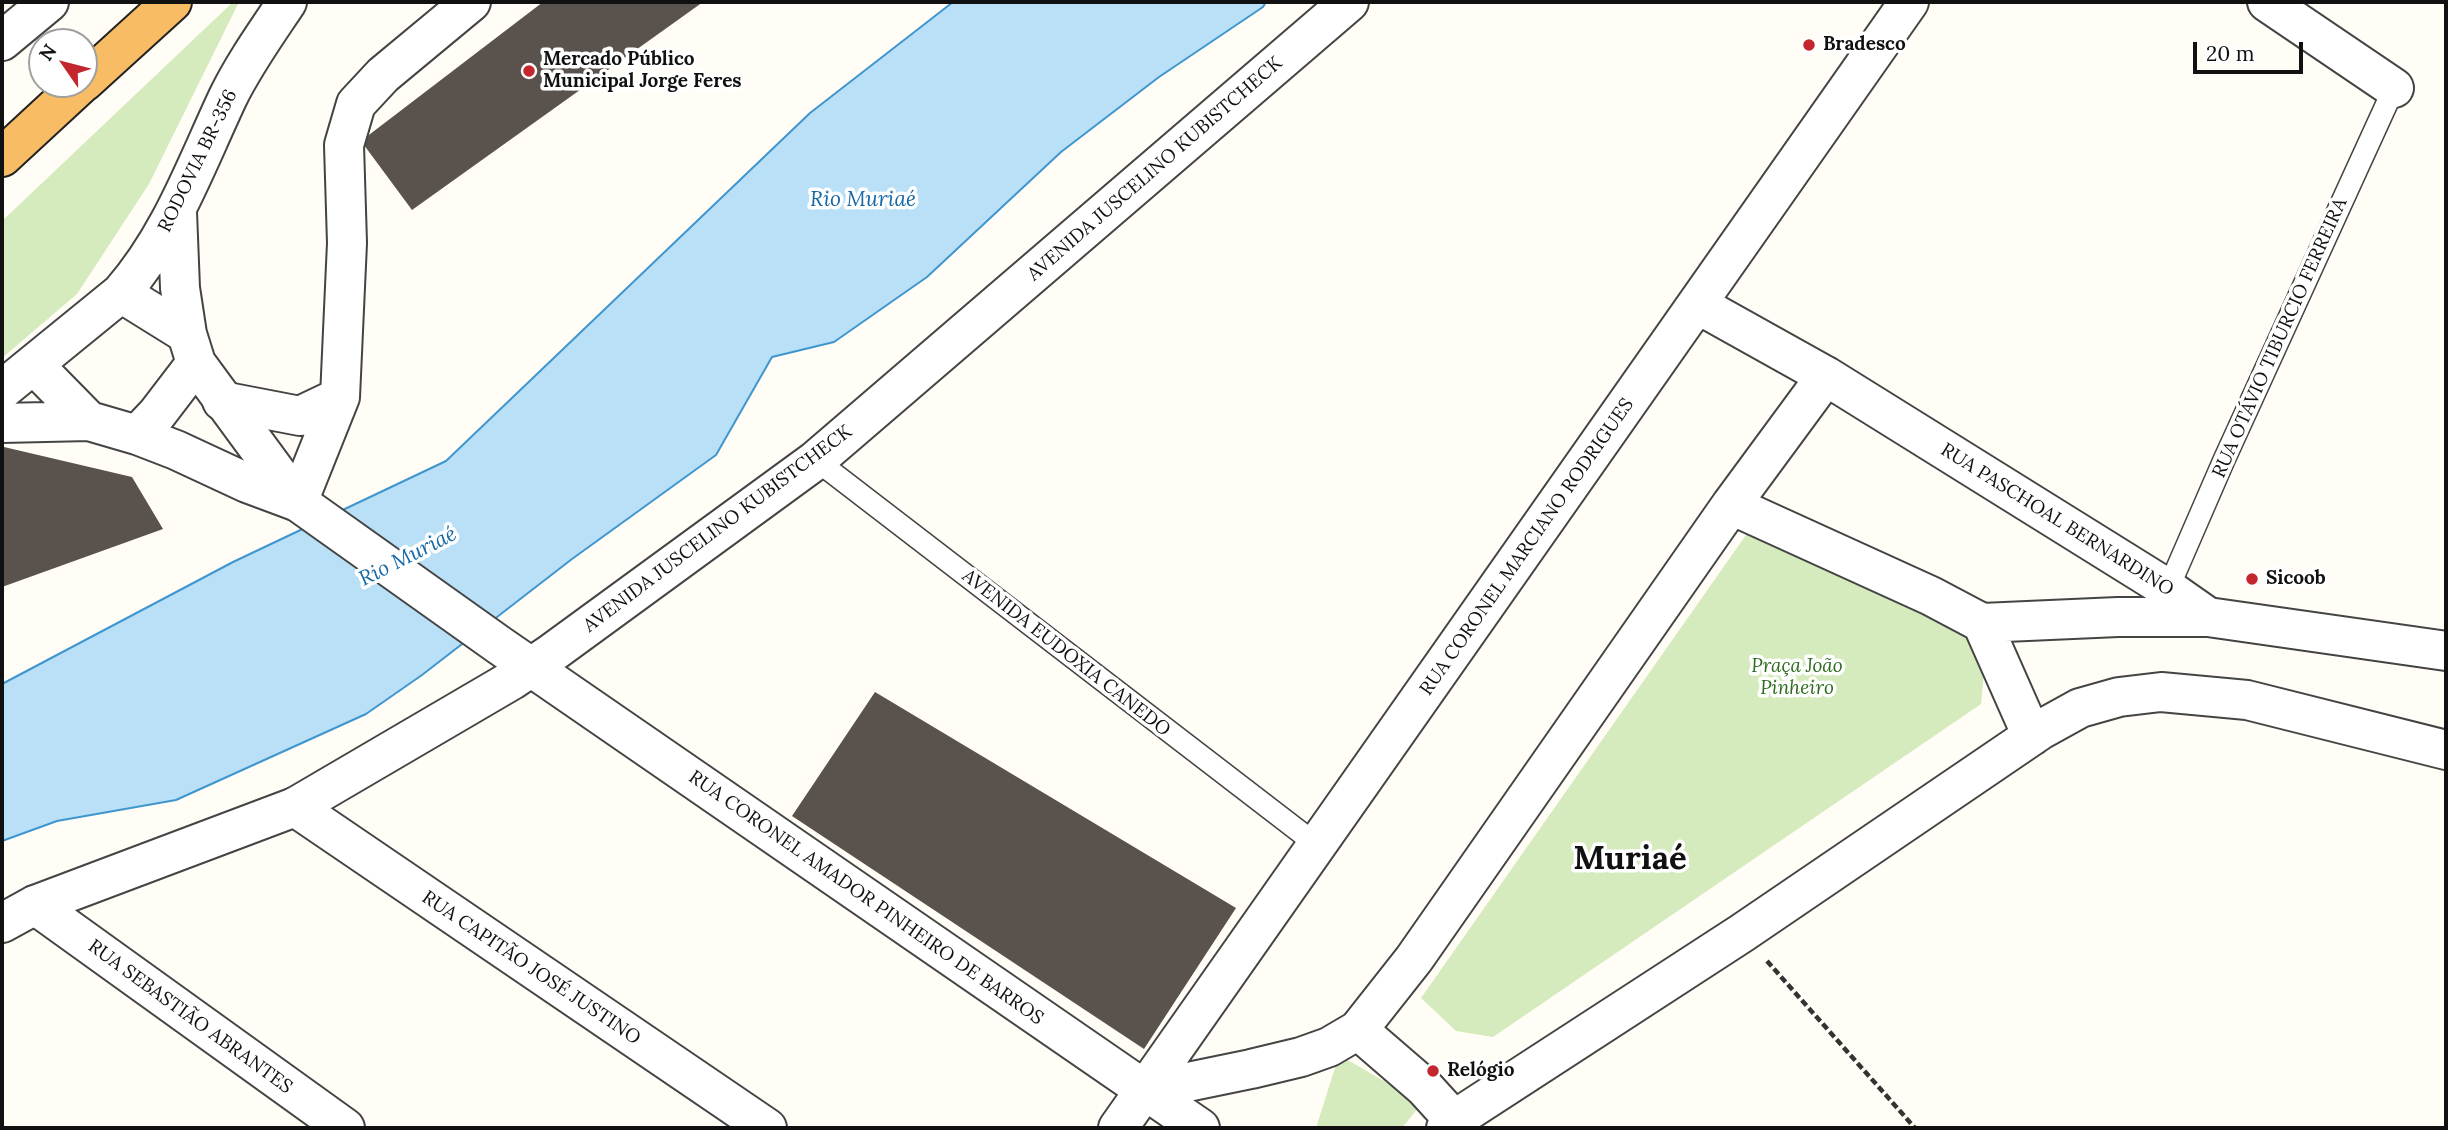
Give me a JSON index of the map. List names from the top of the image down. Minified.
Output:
{"streets":{"street":["RODOVIA BR-356","AVENIDA JUSCELINO KUBISTCHECK","RUA PASCHOAL BERNARDINO","RUA CORONEL MARCIANO RODRIGUES","RUA CORONEL AMADOR PINHEIRO DE BARROS","RUA CAPITÃO JOSÉ JUSTINO","RUA SEBASTIÃO ABRANTES"],"lane":["RUA OTÁVIO TIBURCIO FERREIRA","AVENIDA EUDOXIA CANEDO"]},"crossings":[["AVENIDA JUSCELINO KUBISTCHECK","AVENIDA EUDOXIA CANEDO"],["AVENIDA JUSCELINO KUBISTCHECK","RUA CORONEL AMADOR PINHEIRO DE BARROS"],["AVENIDA JUSCELINO KUBISTCHECK","RUA CAPITÃO JOSÉ JUSTINO"],["AVENIDA JUSCELINO KUBISTCHECK","RUA SEBASTIÃO ABRANTES"],["RUA OTÁVIO TIBURCIO FERREIRA","RUA PASCHOAL BERNARDINO"],["RUA PASCHOAL BERNARDINO","RUA CORONEL MARCIANO RODRIGUES"],["RUA CORONEL MARCIANO RODRIGUES","AVENIDA EUDOXIA CANEDO"],["RUA CORONEL MARCIANO RODRIGUES","RUA CORONEL AMADOR PINHEIRO DE BARROS"]],"districts":["Muriaé"],"water":["Rio Muriaé"],"parks":["Praça João Pinheiro"],"places":["Bradesco","Mercado Público Municipal Jorge Feres","Sicoob","Relógio"],"scale_bar":"20 m","north":"top left"}
